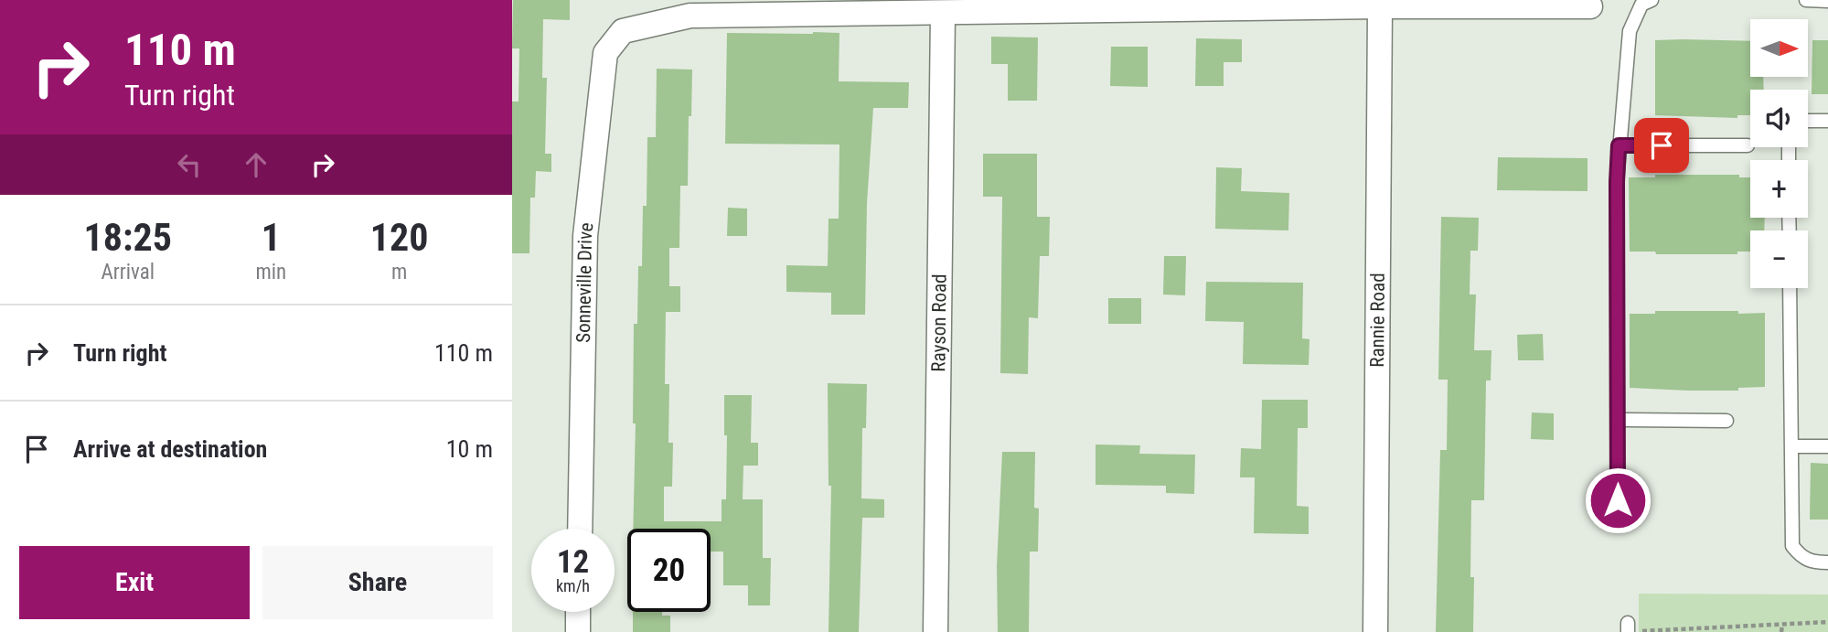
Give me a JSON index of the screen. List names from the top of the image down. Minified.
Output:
{"streets":{"street":["Sonneville Drive","Rannie Road","Rayson Road"]},"crossings":[["Sonneville Drive","Rayson Road"]],"north":"right","page":{"turn":["110 m","Turn right"],"map_buttons":["+","−"],"eta":["18:25","Arrival","1","min","120","m"],"list":[{"name":"Turn right","value":"110 m"},{"name":"Arrive at destination","value":"10 m"}],"speed":"12 km/h","limit":"20","buttons":["Exit","Share"]}}
